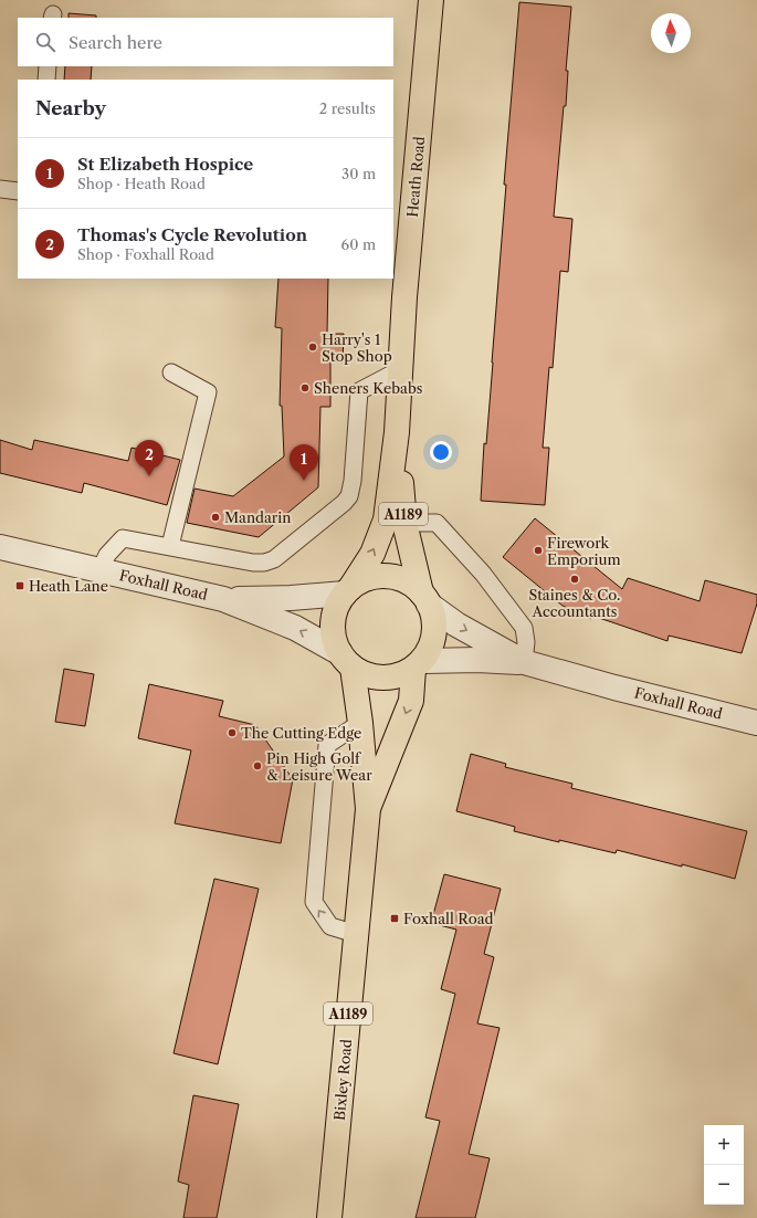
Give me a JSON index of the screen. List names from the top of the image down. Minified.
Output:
{"streets":{"main road":["Heath Road","A1189","Bixley Road"],"street":["Foxhall Road"]},"crossings":[["Heath Road","Foxhall Road"],["Heath Road","Bixley Road"],["Foxhall Road","Bixley Road"]],"places":{"other":["Harry's 1 Stop Shop","Sheners Kebabs","Mandarin","Firework Emporium","Staines & Co. Accountants","The Cutting Edge","Pin High Golf & Leisure Wear"],"transit":["Heath Lane","Foxhall Road"]},"north":"top","page":{"search":"Search here","heading":["Nearby","2 results"],"list":[{"mark":"1","name":"St Elizabeth Hospice","note":"Shop · Heath Road","value":"30 m"},{"mark":"2","name":"Thomas's Cycle Revolution","note":"Shop · Foxhall Road","value":"60 m"}],"pins":["2","1"],"map_buttons":["+","−"]}}
